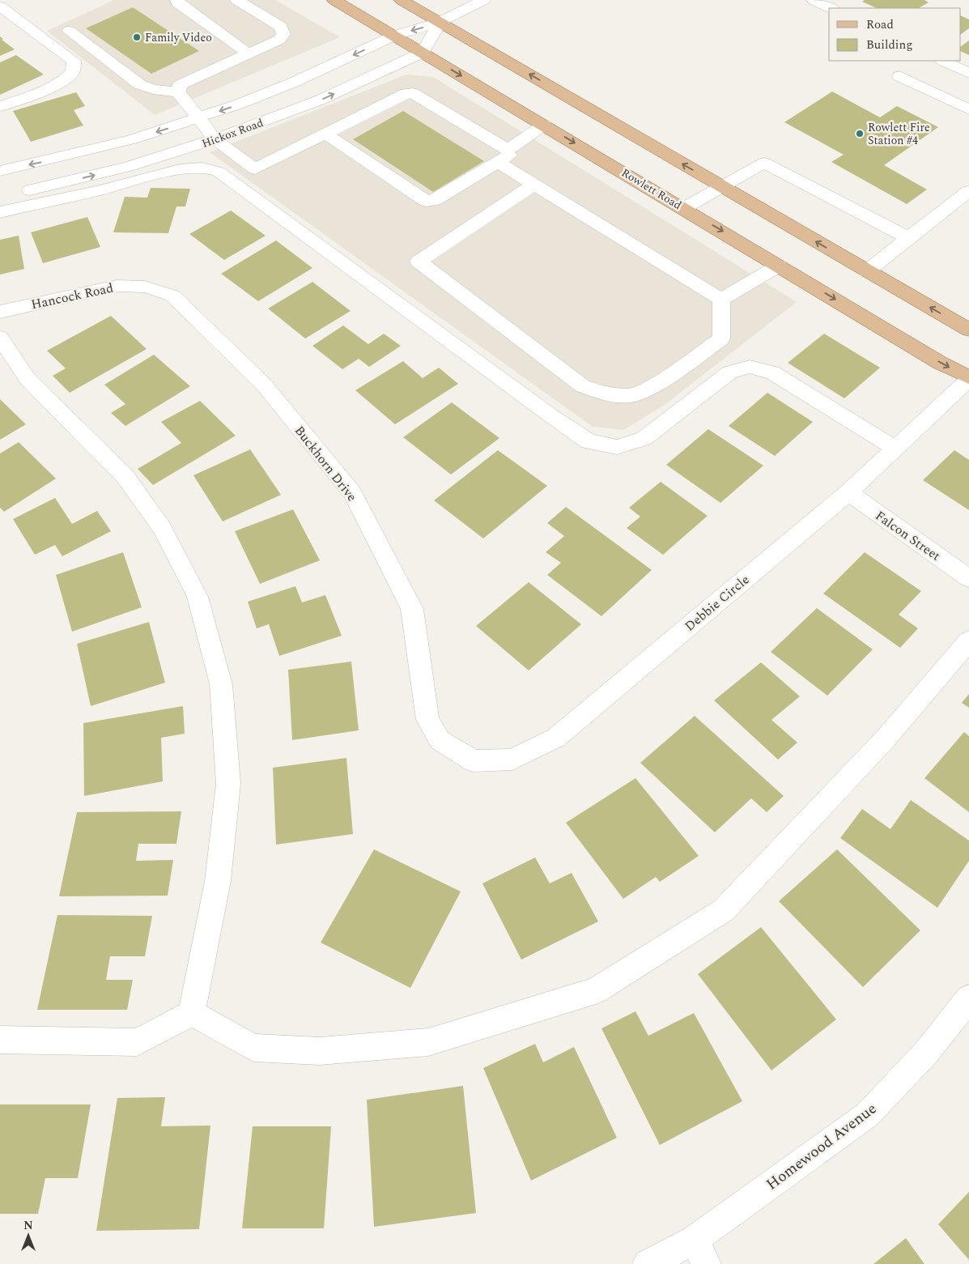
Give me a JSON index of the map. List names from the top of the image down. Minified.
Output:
{"streets":{"main road":["Rowlett Road"],"street":["Hickox Road","Hancock Road","Buckhorn Drive","Falcon Street","Debbie Circle","Homewood Avenue"]},"crossings":[["Hickox Road","Rowlett Road"],["Rowlett Road","Debbie Circle"],["Hancock Road","Buckhorn Drive"],["Buckhorn Drive","Debbie Circle"],["Falcon Street","Debbie Circle"]],"places":["Family Video","Rowlett Fire Station #4"],"legend":["Road","Building"],"north":"top"}
